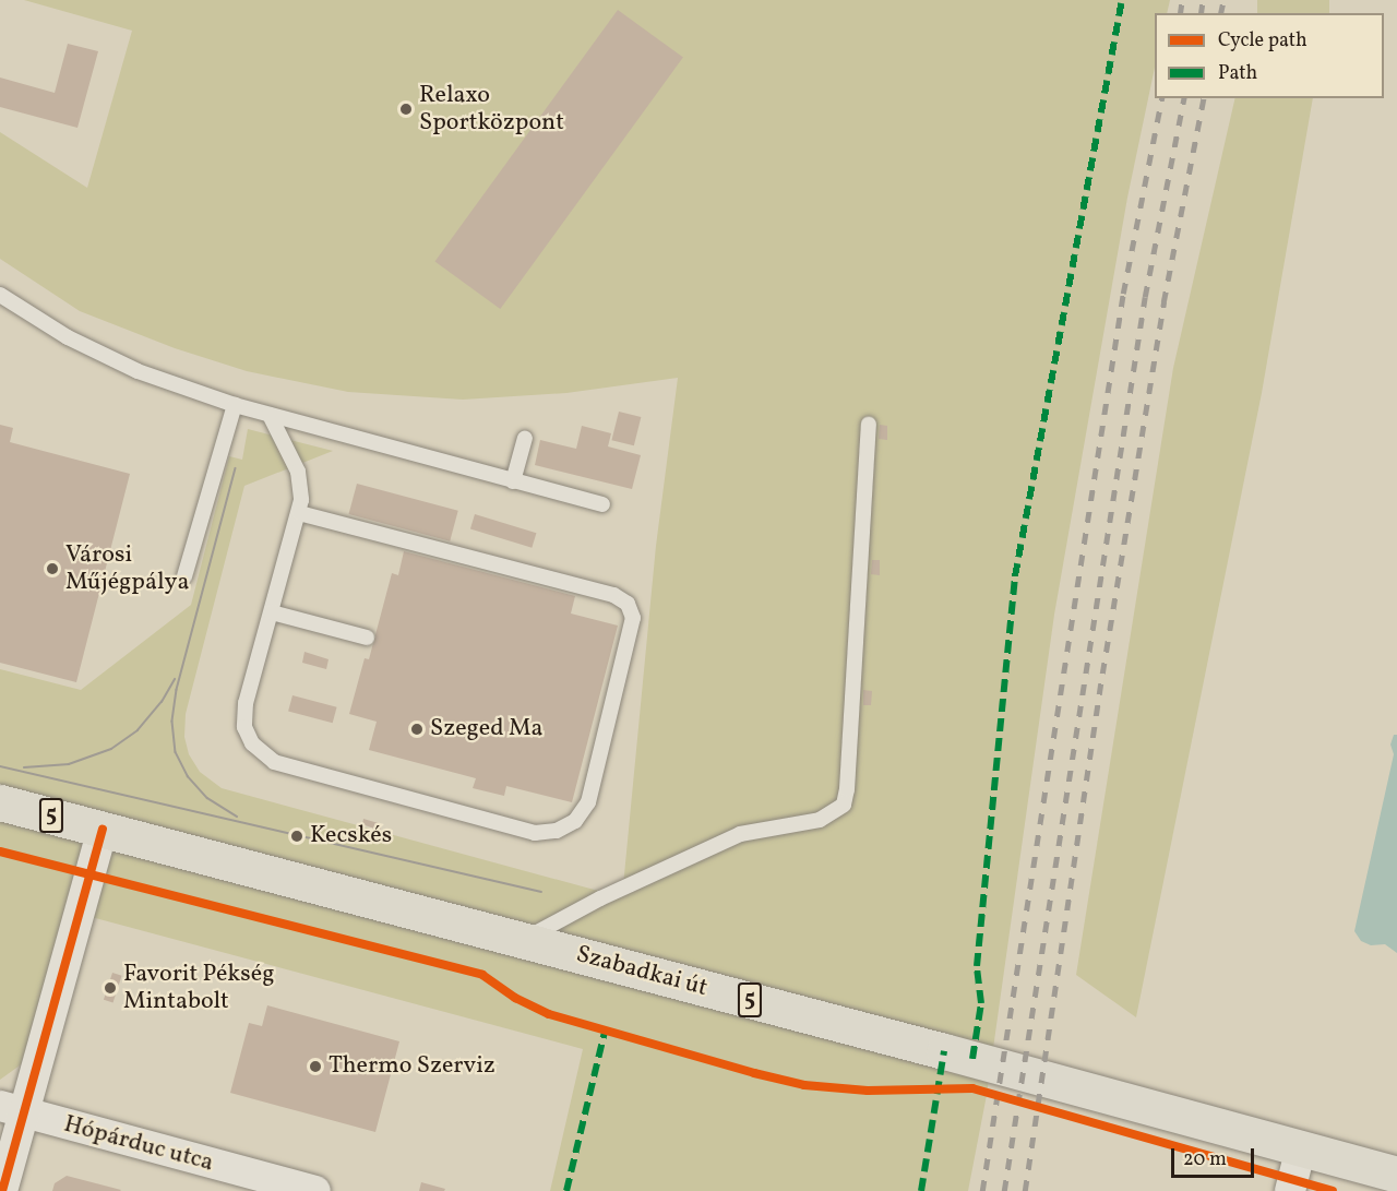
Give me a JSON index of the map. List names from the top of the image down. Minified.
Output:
{"streets":{"main road":["5","Szabadkai út"],"street":["Hópárduc utca"]},"places":["Relaxo Sportközpont","Városi Műjégpálya","Szeged Ma","Kecskés","Favorit Pékség Mintabolt","Thermo Szerviz"],"legend":["Cycle path","Path"],"scale_bar":"20 m"}
